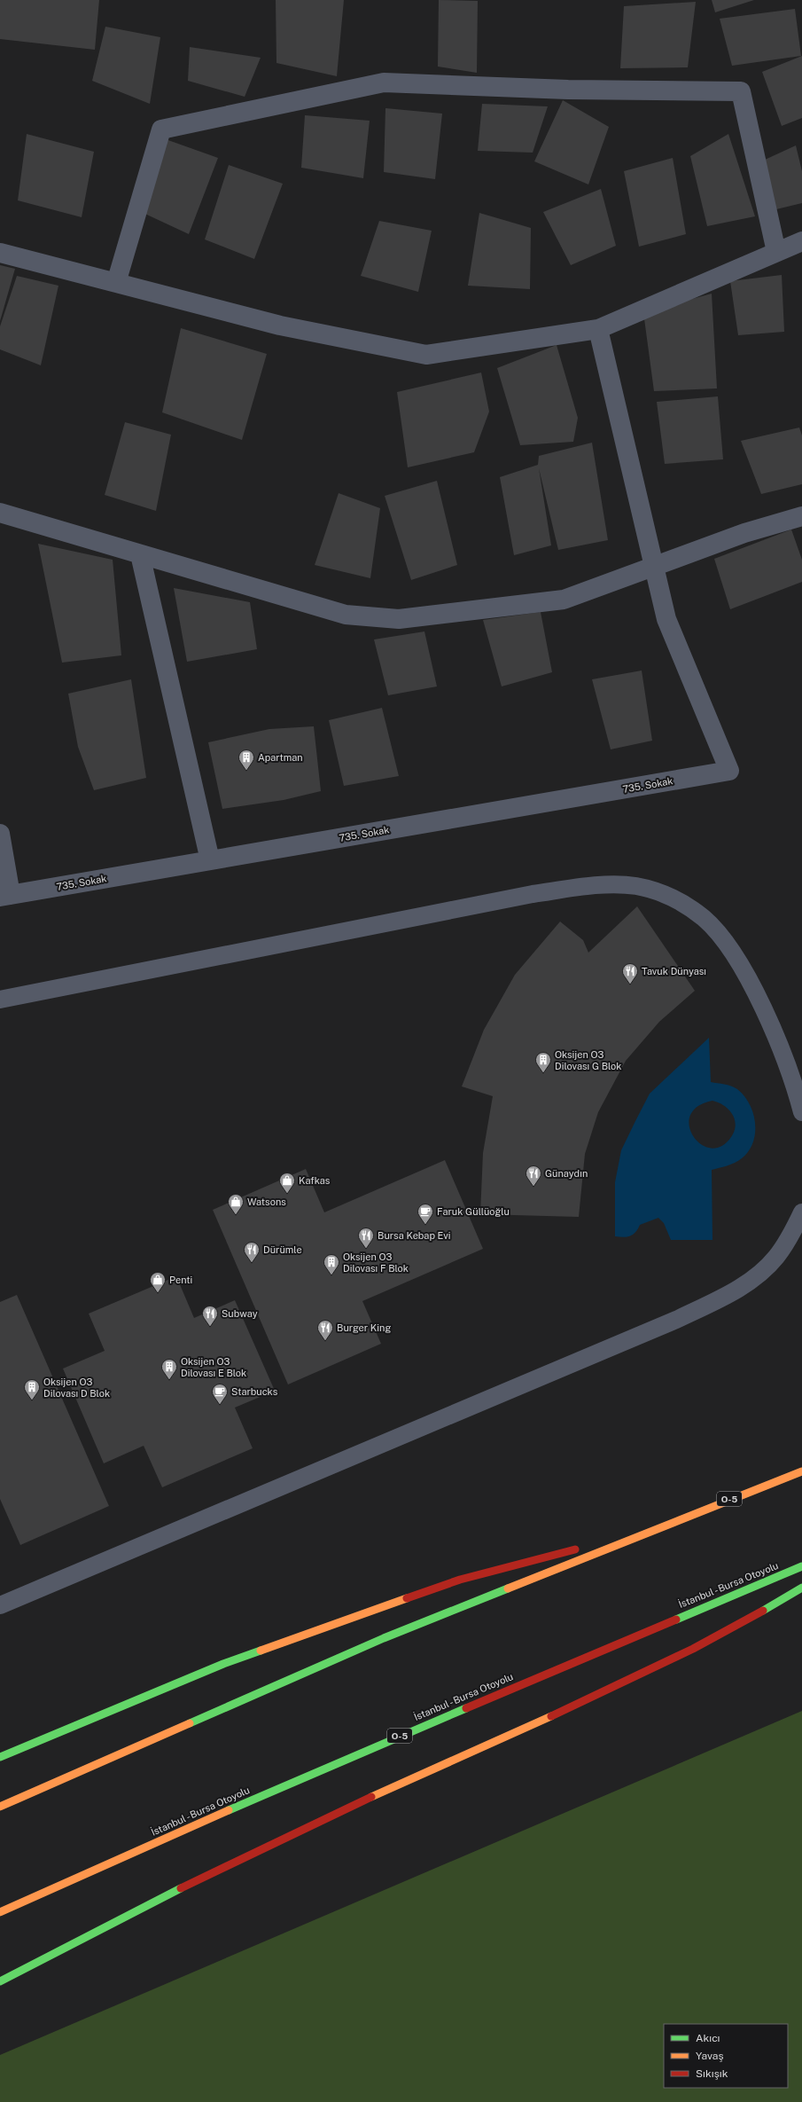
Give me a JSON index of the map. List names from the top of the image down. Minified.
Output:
{"streets":{"highway":["O-5","İstanbul - Bursa Otoyolu"],"street":["735. Sokak"]},"places":{"building":["Apartman","Oksijen O3 Dilovası G Blok","Oksijen O3 Dilovası F Blok","Oksijen O3 Dilovası E Blok","Oksijen O3 Dilovası D Blok"],"restaurant":["Tavuk Dünyası","Günaydın","Bursa Kebap Evi","Dürümle","Subway","Burger King"],"shop":["Kafkas","Watsons","Penti"],"cafe":["Faruk Güllüoğlu","Starbucks"]},"legend":["Akıcı","Yavaş","Sıkışık"]}
